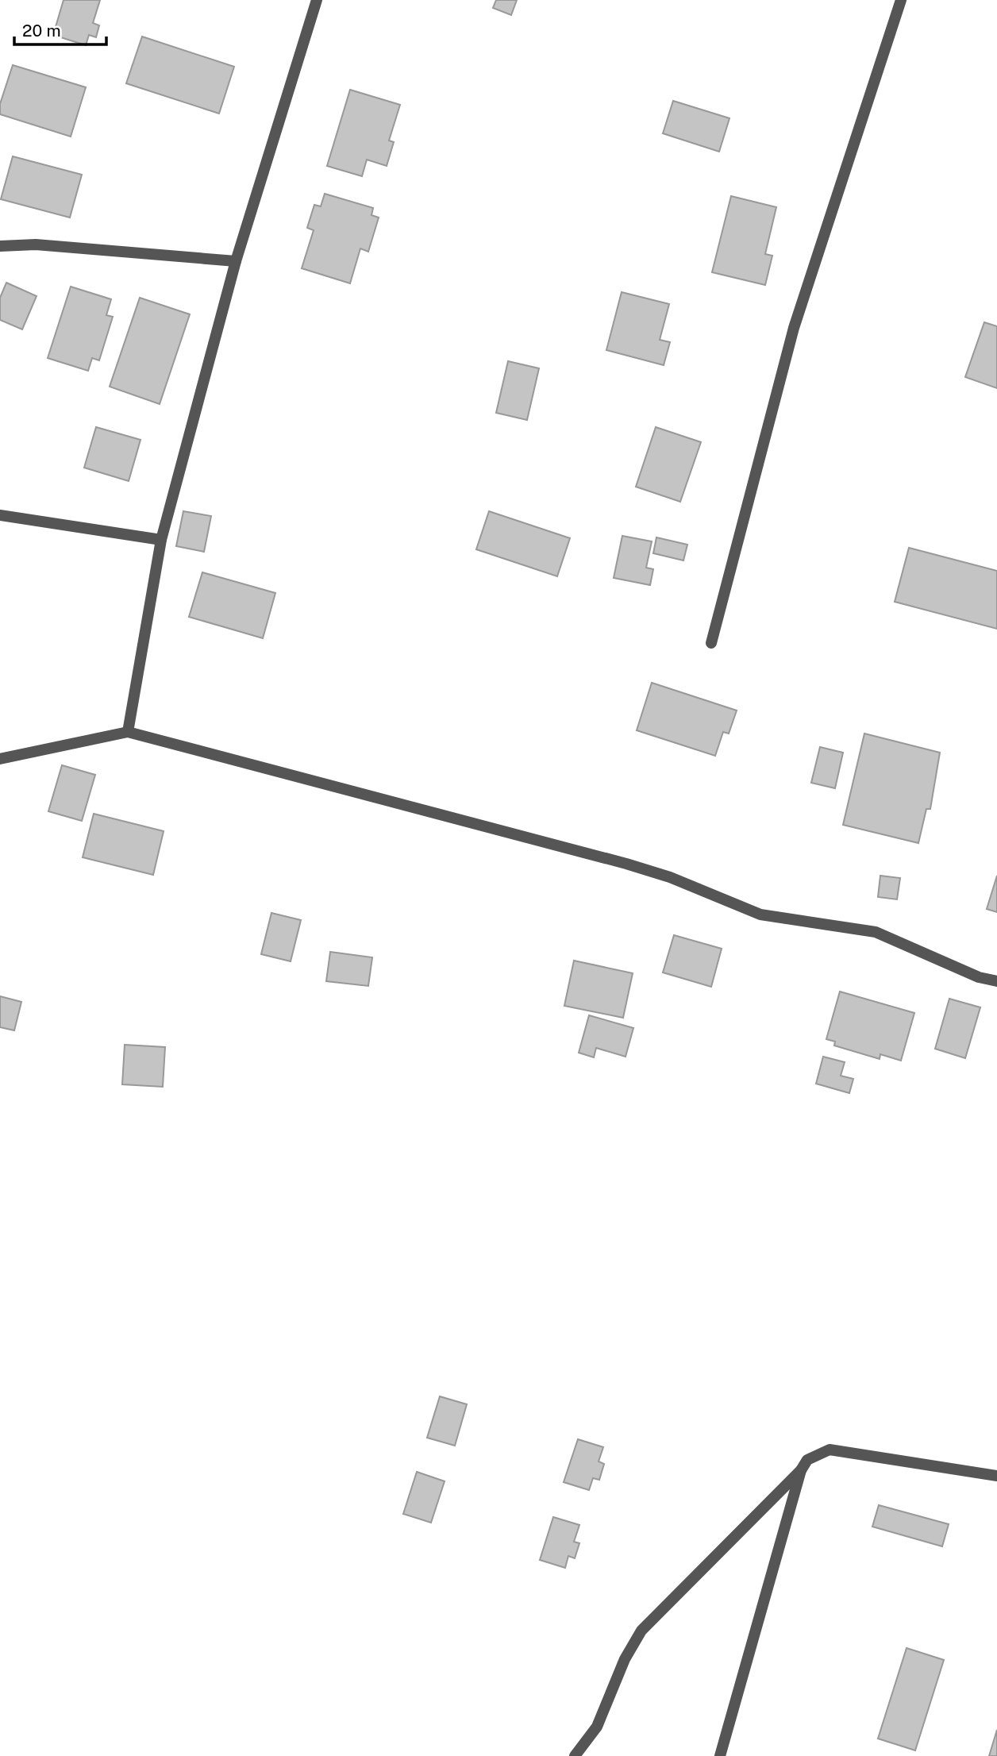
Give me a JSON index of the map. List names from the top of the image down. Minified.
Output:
{"scale_bar":"20 m"}
